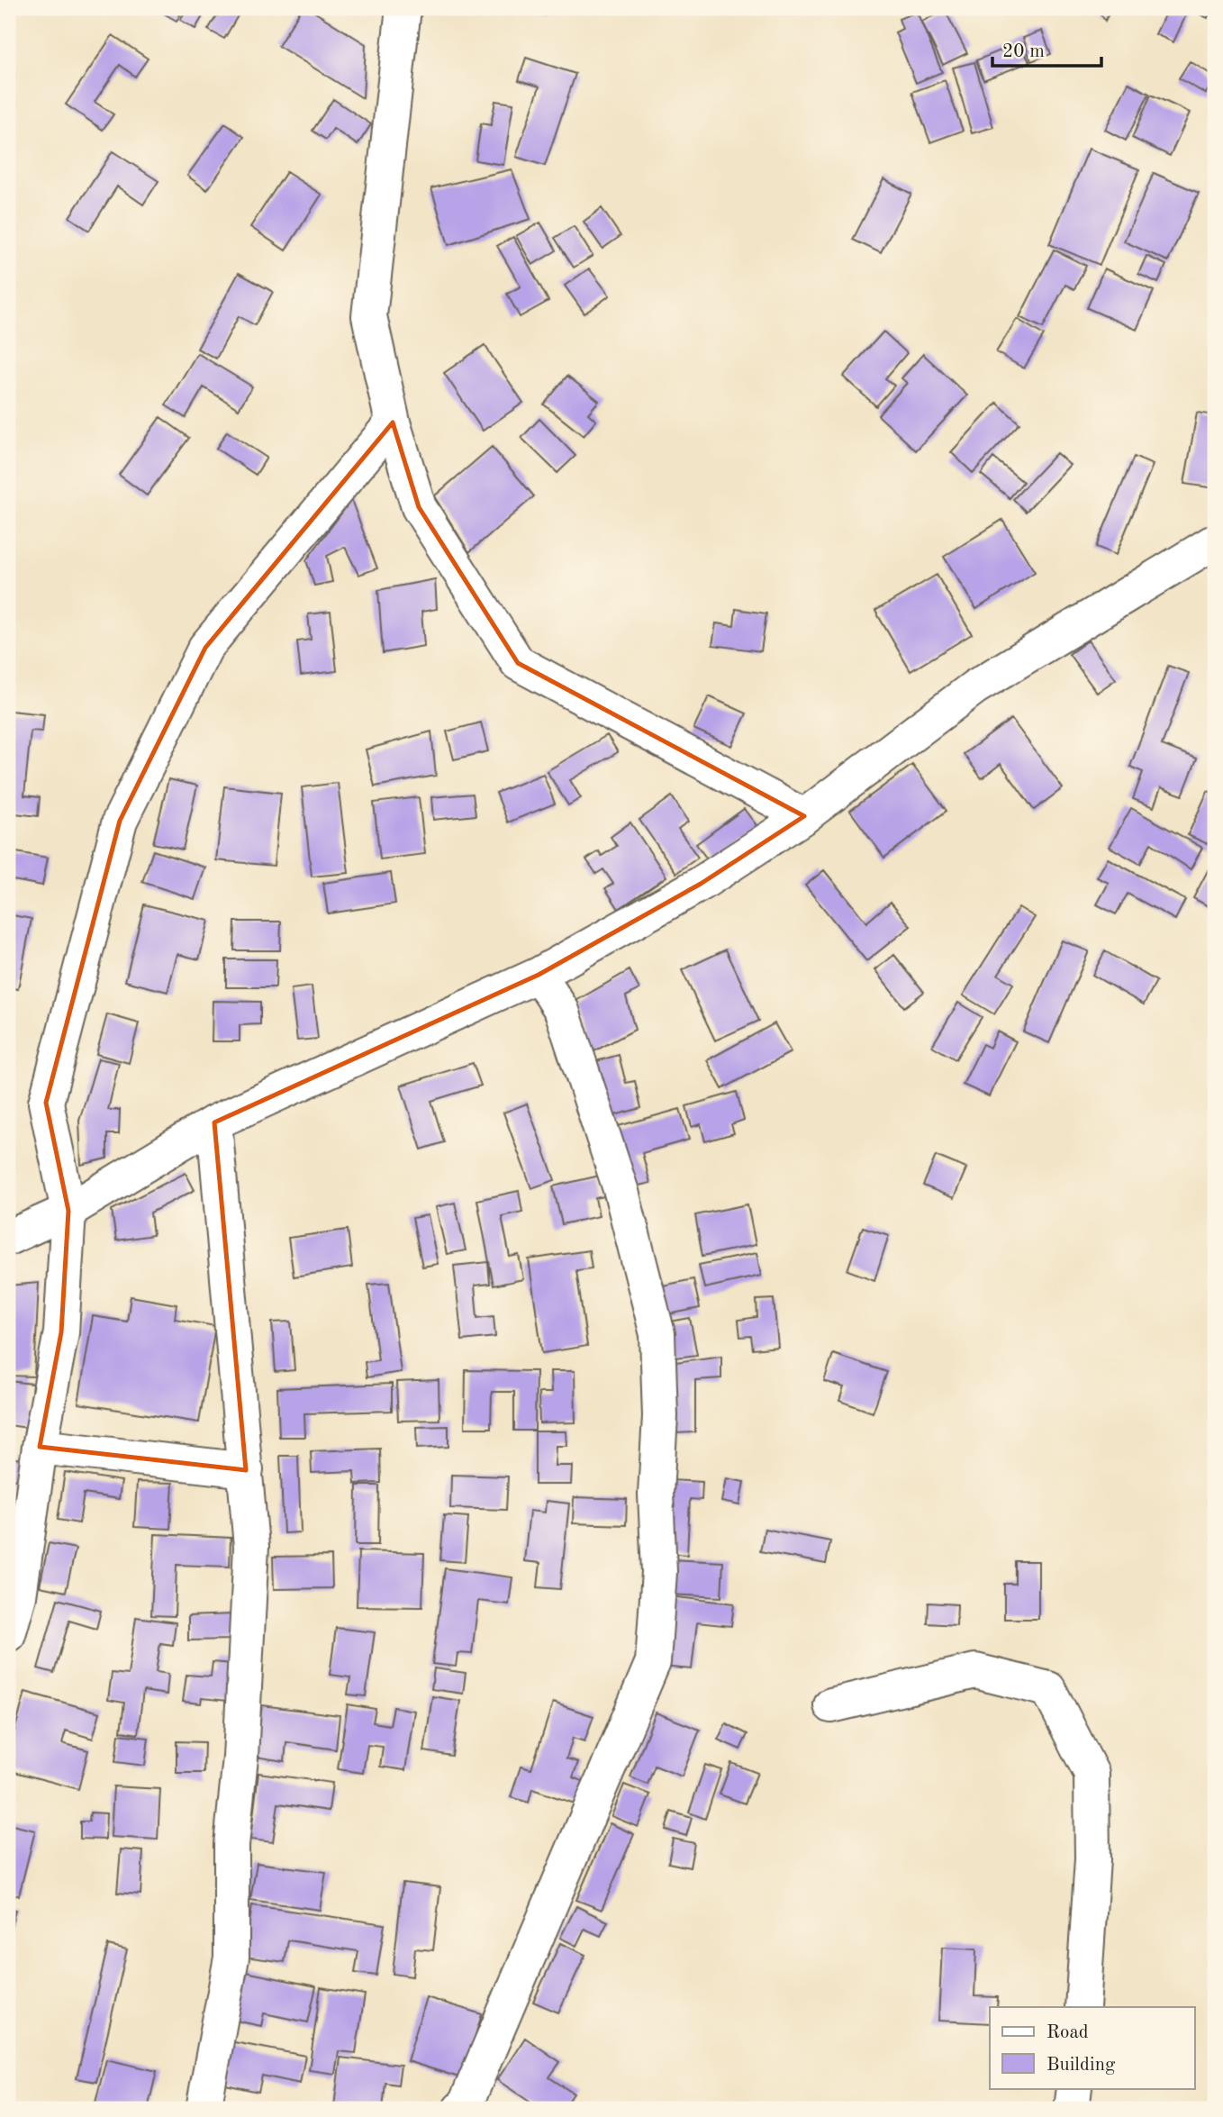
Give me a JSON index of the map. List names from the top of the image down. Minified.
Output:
{"legend":["Road","Building"],"scale_bar":"20 m"}
